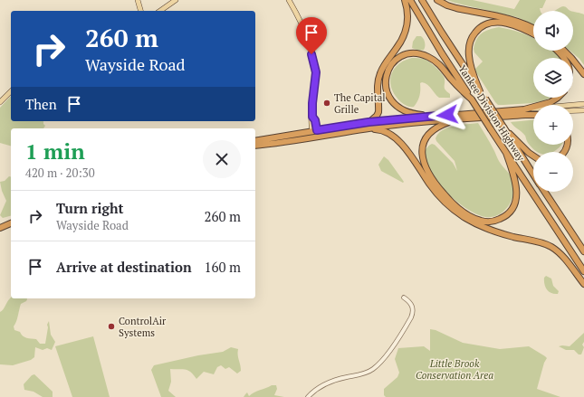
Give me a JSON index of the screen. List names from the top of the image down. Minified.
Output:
{"streets":{"highway":["Yankee Division Highway"]},"parks":["Little Brook Conservation Area"],"places":["The Capital Grille","ControlAir Systems"],"page":{"map_buttons":["+","−"],"turn":["260 m","Wayside Road"],"then":"Then","heading":["1 min","420 m · 20:30"],"list":[{"name":"Turn right","note":"Wayside Road","value":"260 m"},{"name":"Arrive at destination","value":"160 m"}]}}
